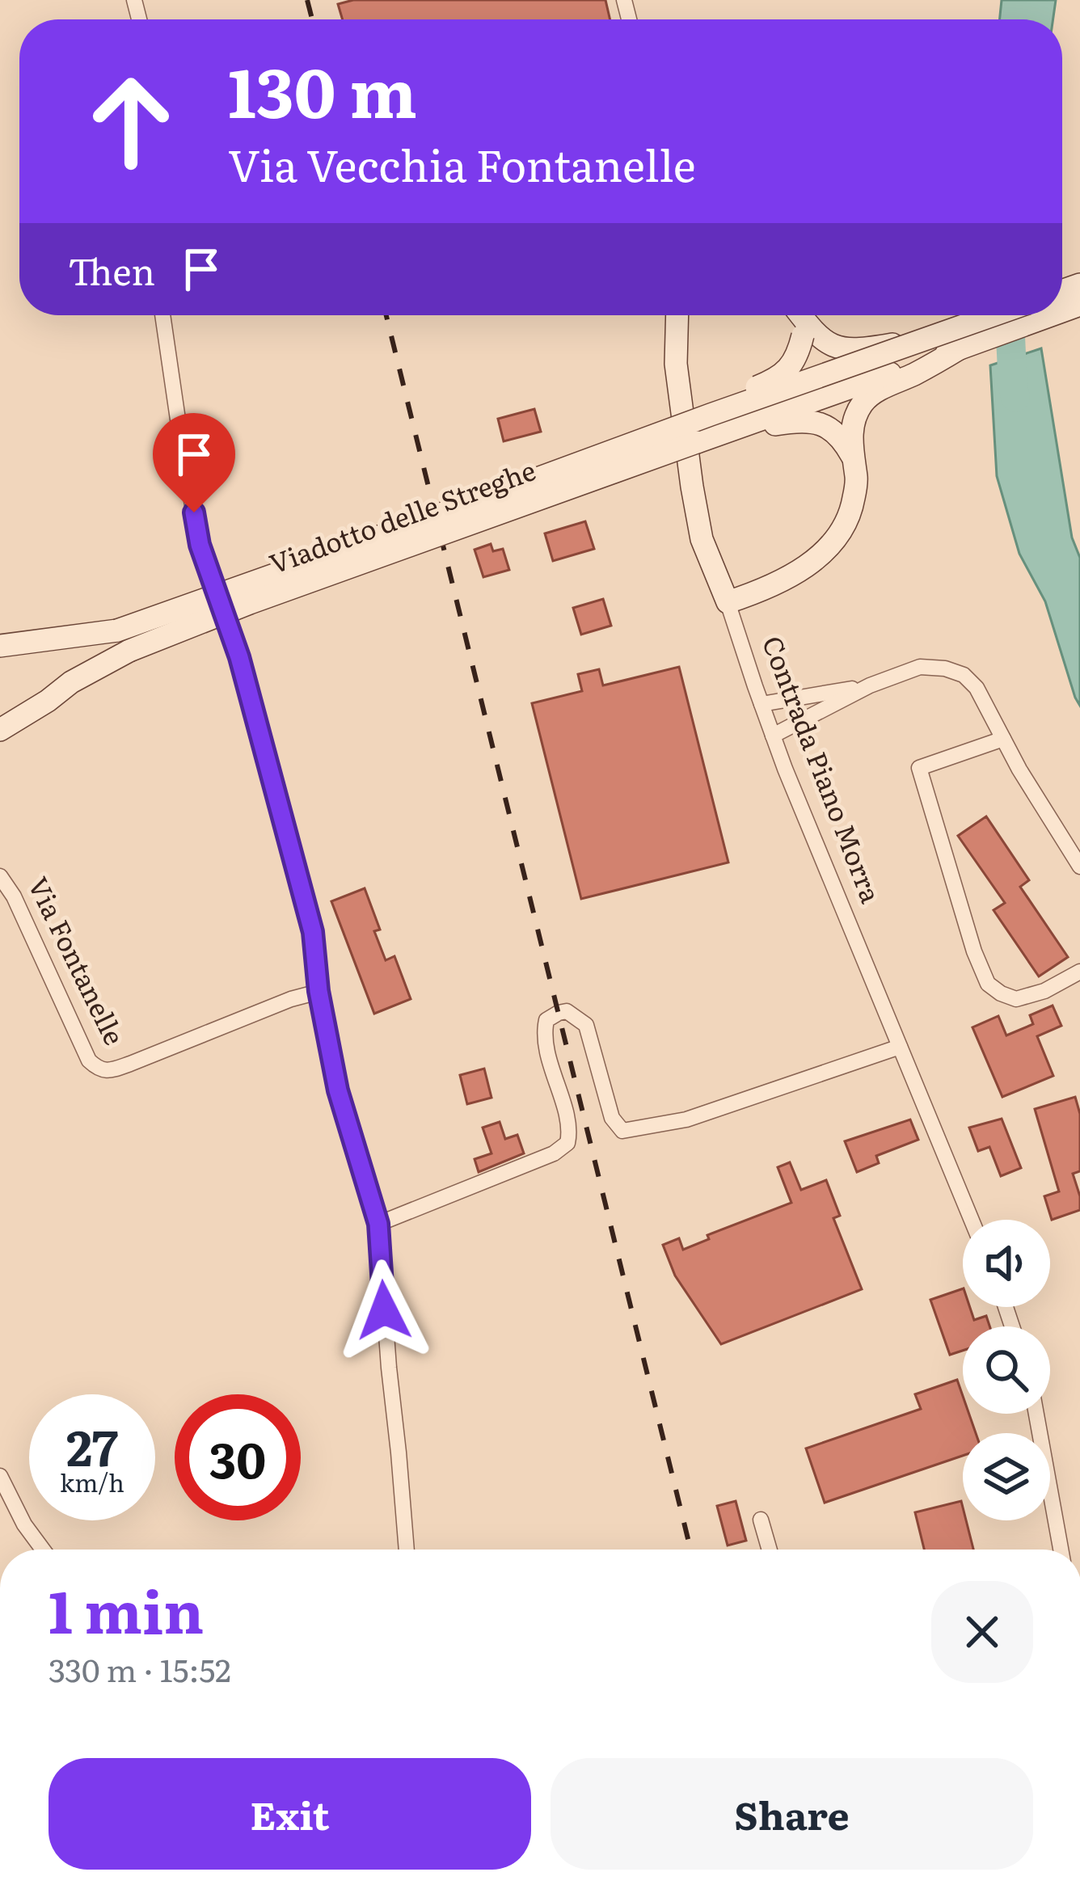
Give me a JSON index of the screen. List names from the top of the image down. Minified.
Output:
{"streets":{"main road":["Viadotto delle Streghe","Contrada Piano Morra"],"street":["Via Fontanelle"]},"page":{"turn":["130 m","Via Vecchia Fontanelle"],"then":"Then","speed":"27 km/h","limit":"30","heading":["1 min","330 m · 15:52"],"buttons":["Exit","Share"]}}
